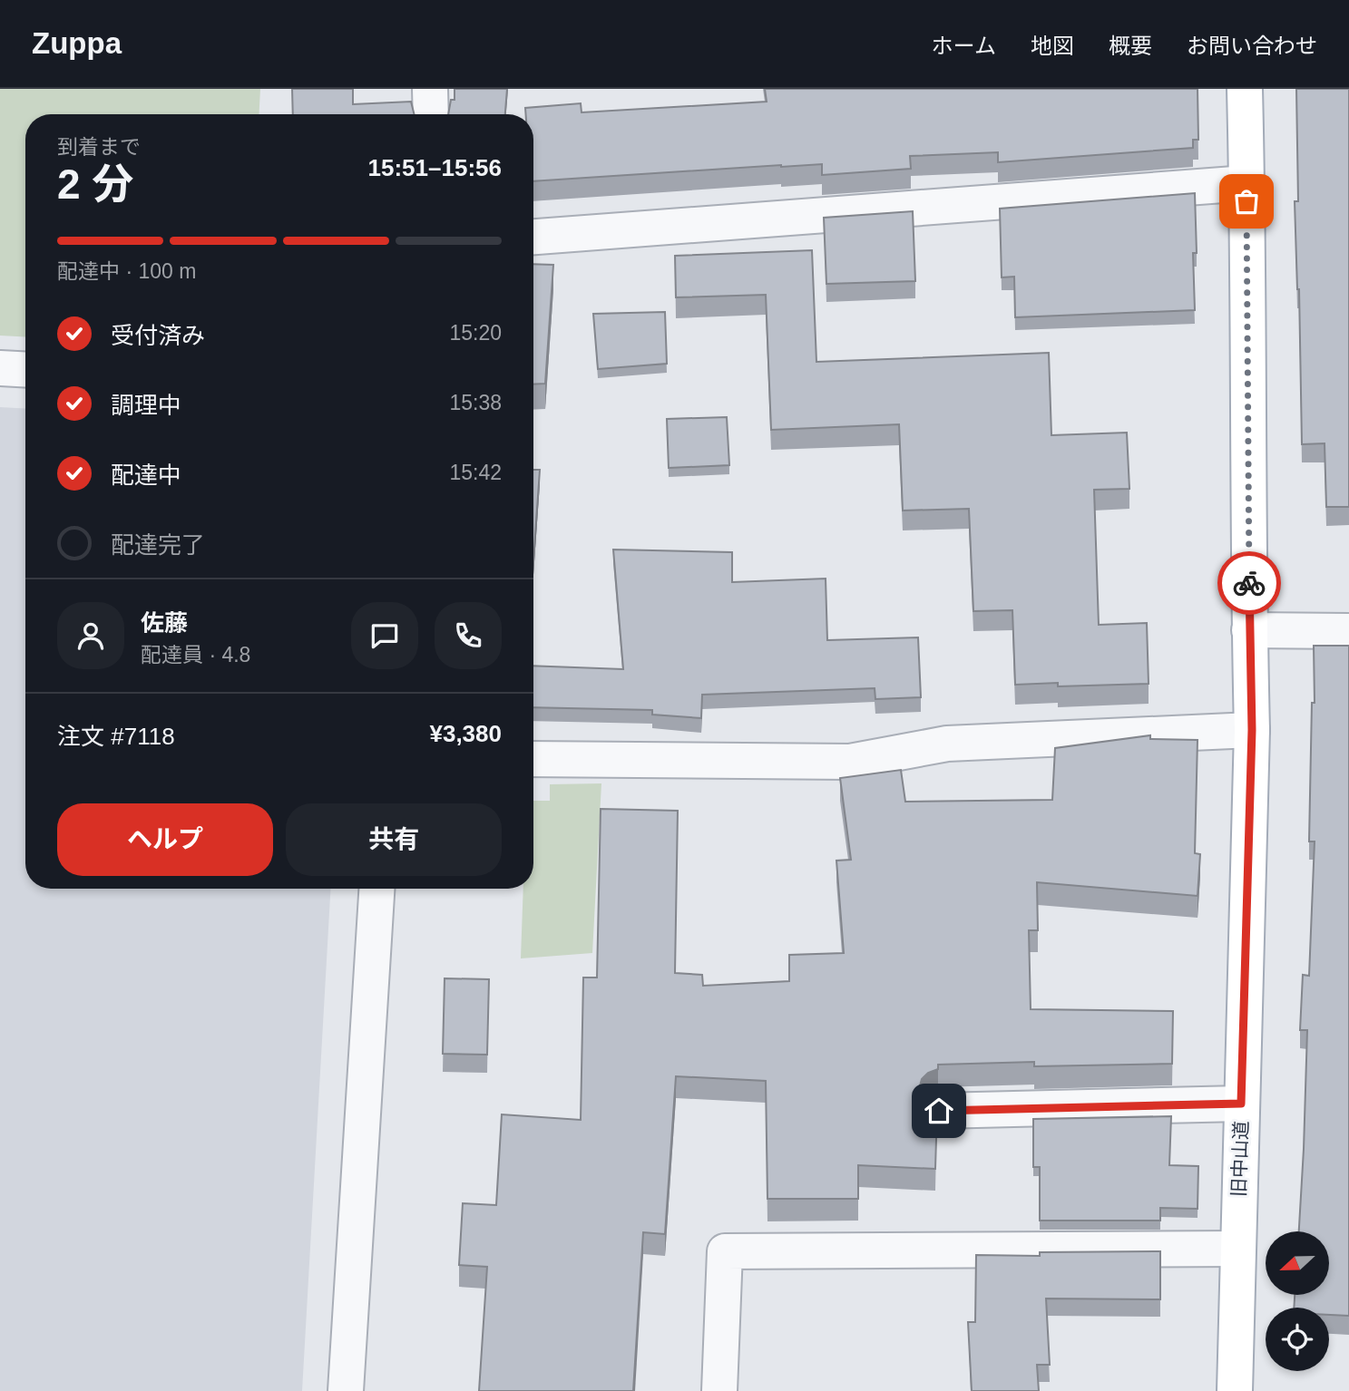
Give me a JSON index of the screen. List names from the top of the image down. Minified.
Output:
{"streets":{"main road":["旧中山道"]},"north":"left","page":{"header":"Zuppa","nav":["ホーム","地図","概要","お問い合わせ"],"heading":["2 分","到着まで","15:51–15:56"],"panel":["佐藤","配達員 · 4.8","注文 #7118","¥3,380"],"bar":"配達中 · 100 m","list":[["受付済み","15:20"],["調理中","15:38"],["配達中","15:42"],"配達完了"],"buttons":["ヘルプ","共有"]}}
